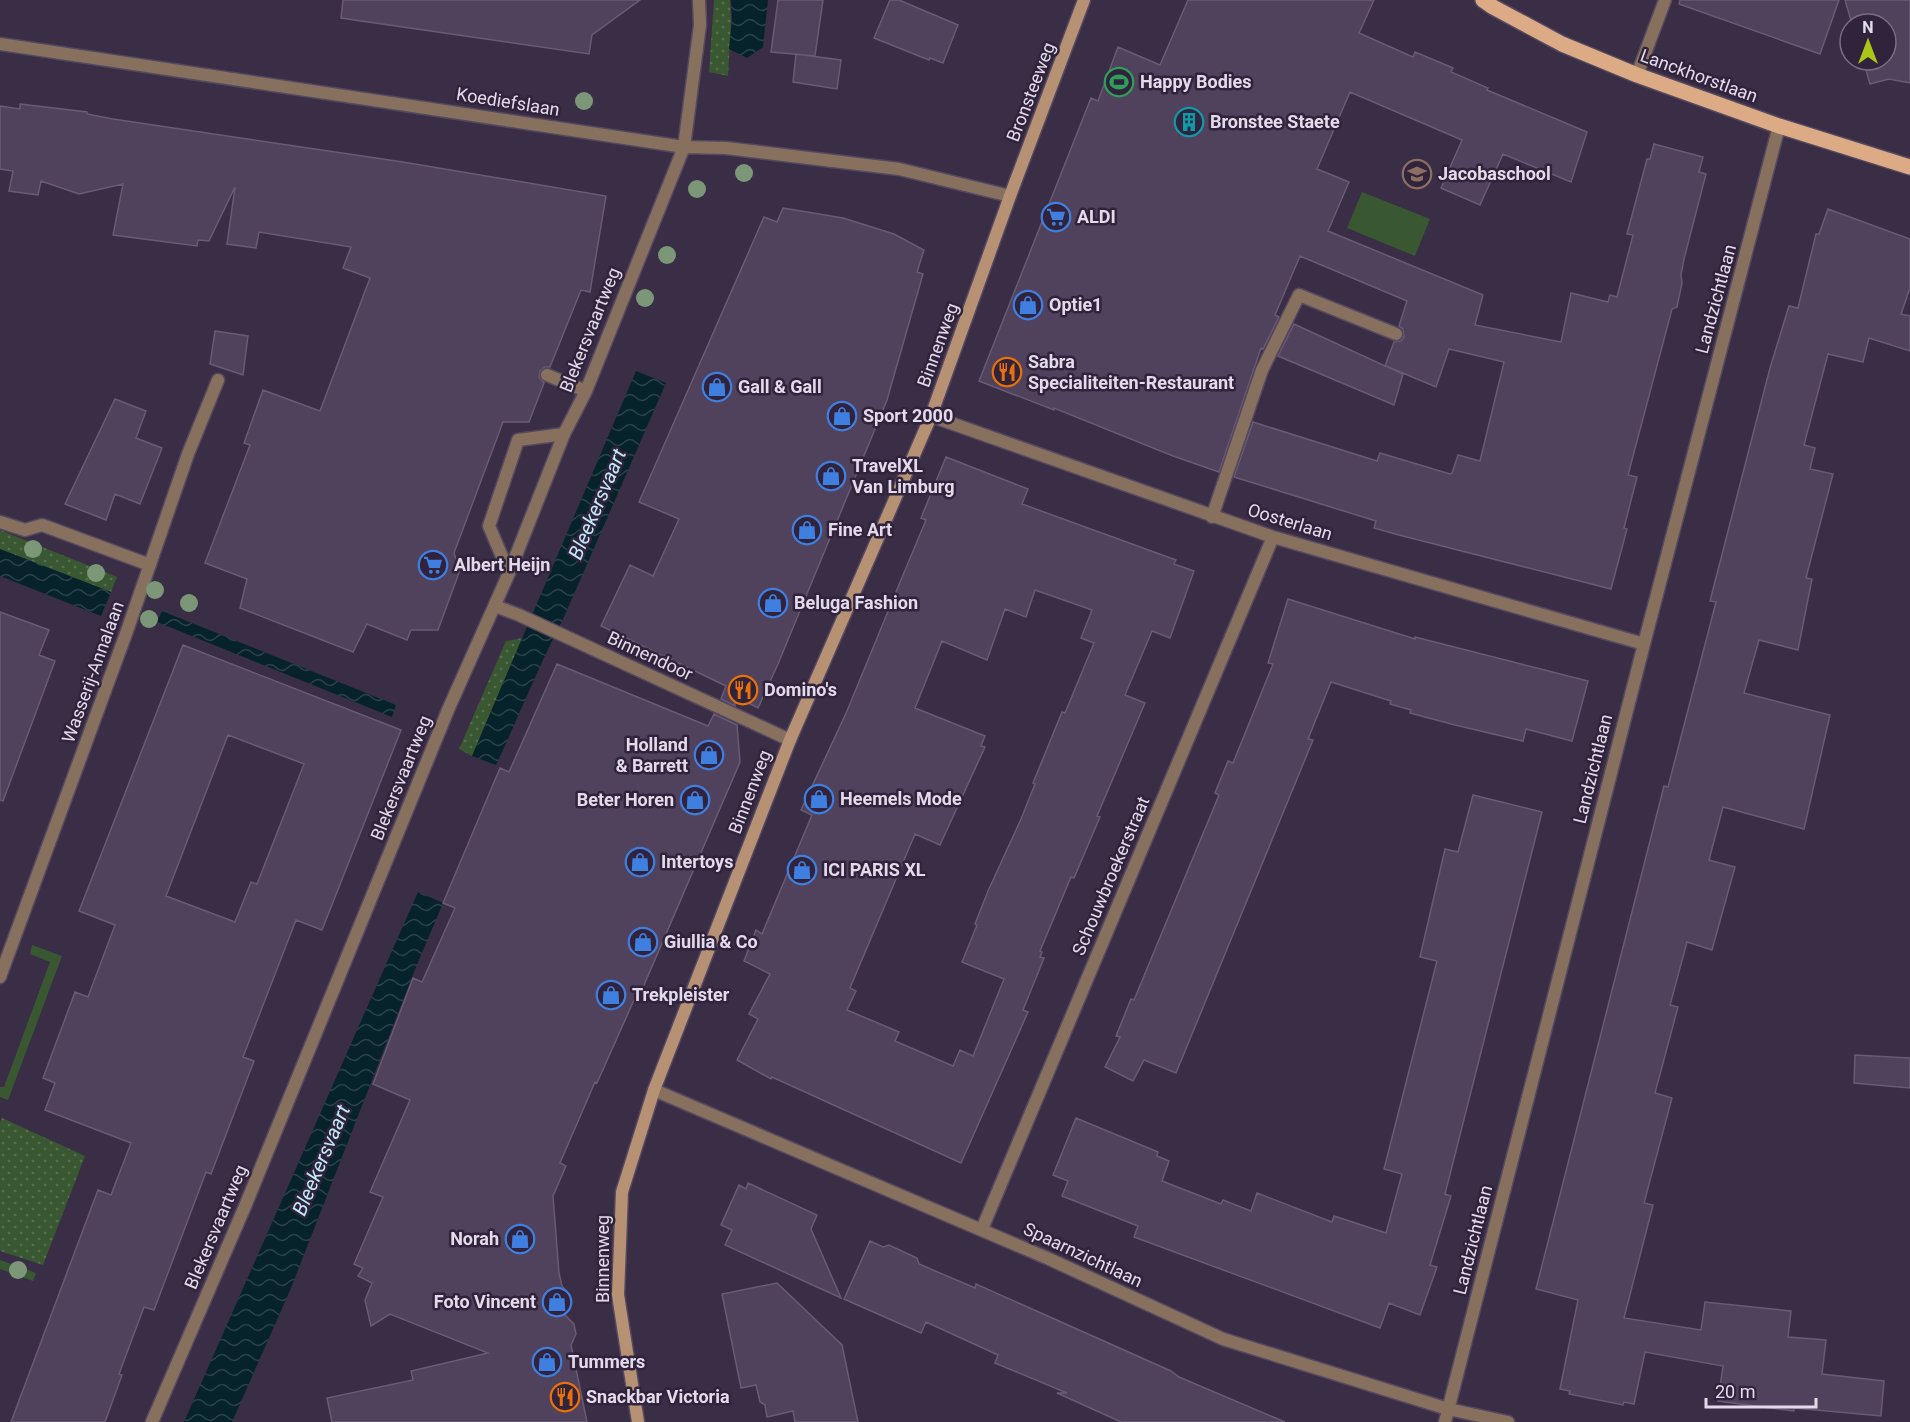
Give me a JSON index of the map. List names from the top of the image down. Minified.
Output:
{"streets":{"main road":["Lanckhorstlaan"],"street":["Bronsteeweg","Koediefslaan","Landzichtlaan","Blekersvaartweg","Binnenweg","Oosterlaan","Binnendoor","Wasserij-Annalaan","Schouwbroekerstraat","Spaarnzichtlaan"]},"crossings":[["Lanckhorstlaan","Landzichtlaan"],["Bronsteeweg","Koediefslaan"],["Bronsteeweg","Binnenweg"],["Koediefslaan","Blekersvaartweg"],["Koediefslaan","Binnenweg"],["Landzichtlaan","Oosterlaan"],["Landzichtlaan","Spaarnzichtlaan"],["Blekersvaartweg","Binnendoor"],["Binnenweg","Oosterlaan"],["Binnenweg","Binnendoor"],["Binnenweg","Spaarnzichtlaan"],["Oosterlaan","Schouwbroekerstraat"],["Schouwbroekerstraat","Spaarnzichtlaan"]],"water":["Bleekersvaart"],"places":{"sports":["Happy Bodies"],"building":["Bronstee Staete"],"school or university":["Jacobaschool"],"supermarket":["ALDI","Albert Heijn"],"shop":["Optie1","Gall & Gall","Sport 2000","TravelXL Van Limburg","Fine Art","Beluga Fashion","Holland & Barrett","Heemels Mode","Beter Horen","Intertoys","ICI PARIS XL","Giullia & Co","Trekpleister","Norah","Foto Vincent","Tummers"],"restaurant":["Sabra Specialiteiten-Restaurant","Domino's","Snackbar Victoria"]},"scale_bar":"20 m","north":"top"}
